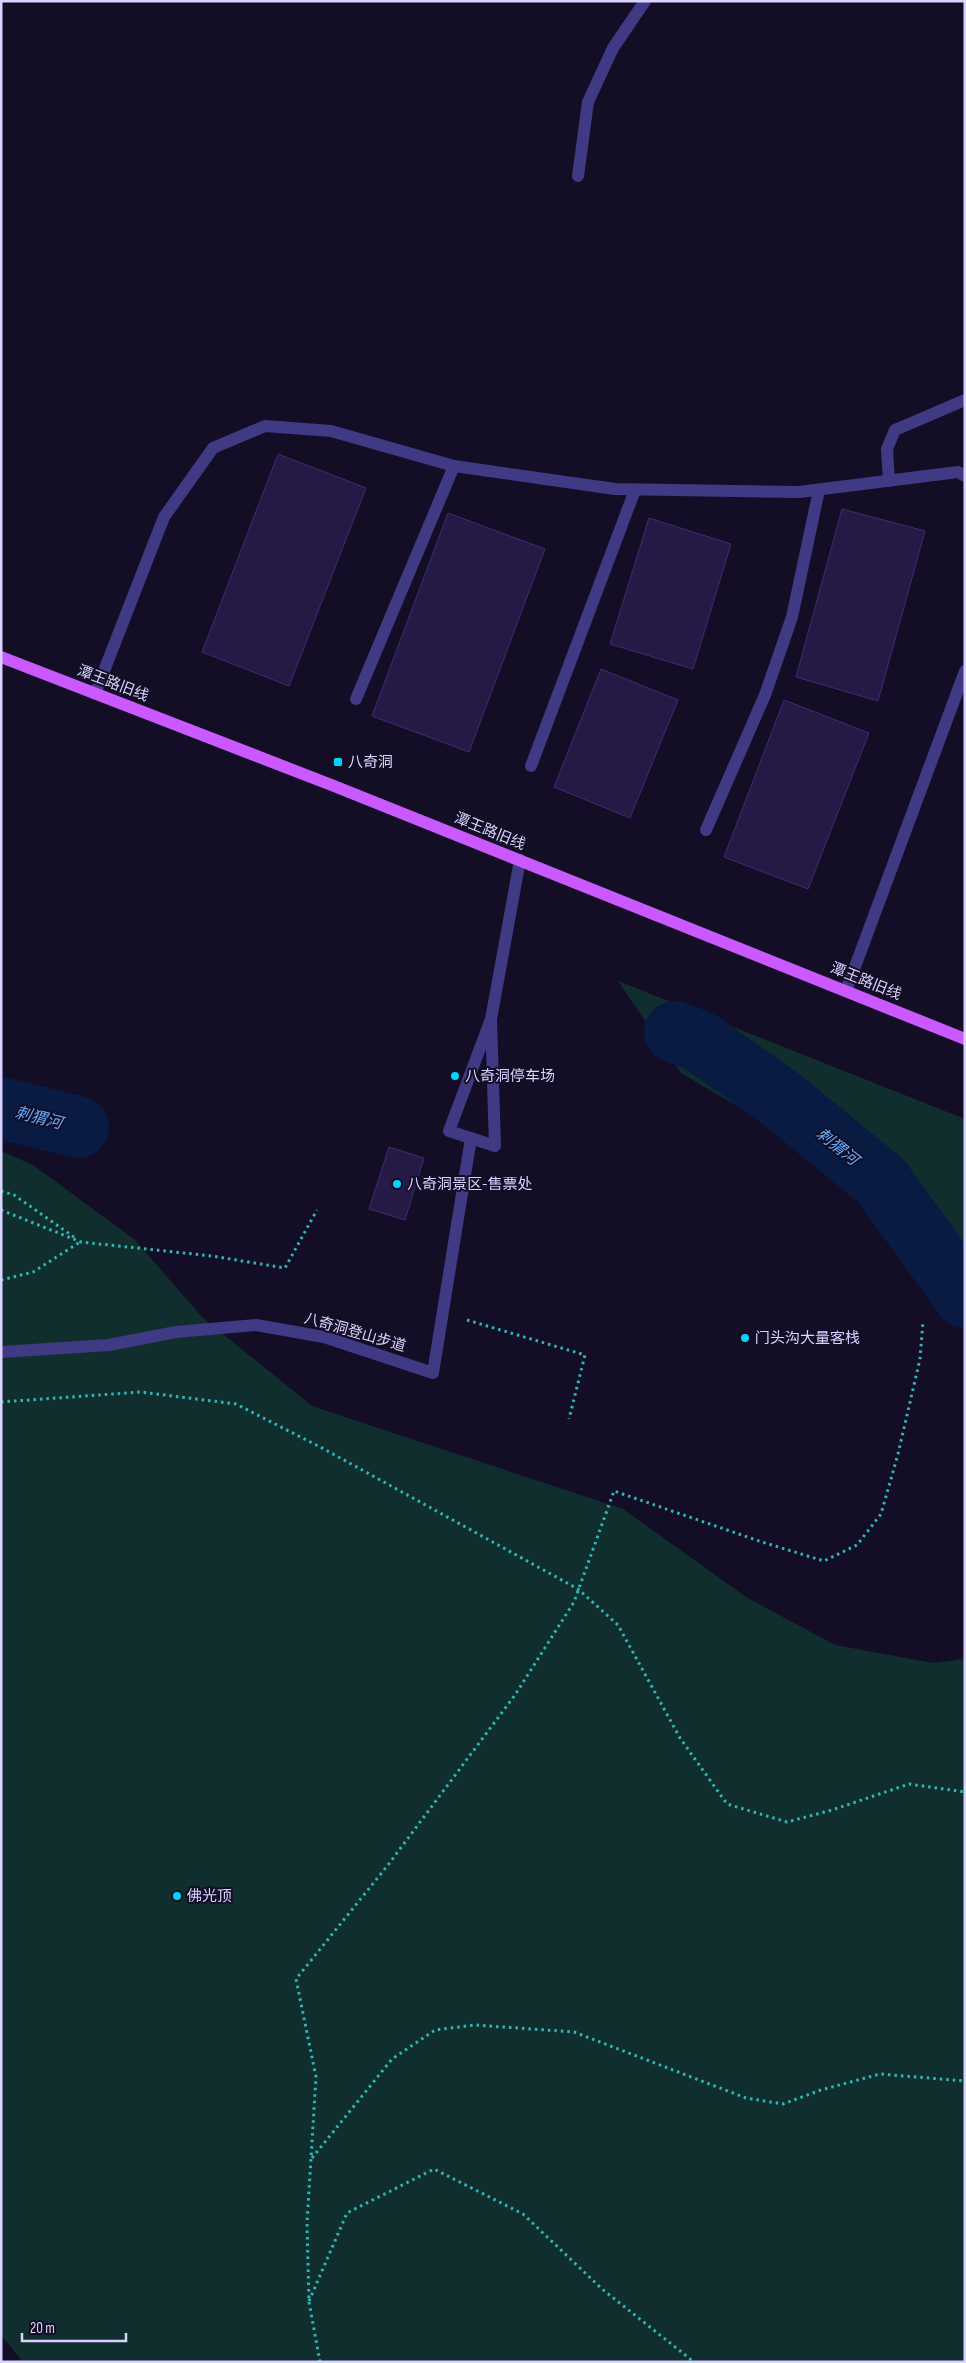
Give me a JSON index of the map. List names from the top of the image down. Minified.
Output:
{"streets":{"main road":["潭王路旧线"],"street":["八奇洞登山步道"]},"water":["刺猬河"],"places":{"transit":["八奇洞"],"other":["八奇洞停车场","八奇洞景区-售票处","门头沟大量客栈","佛光顶"]},"scale_bar":"20 m"}
